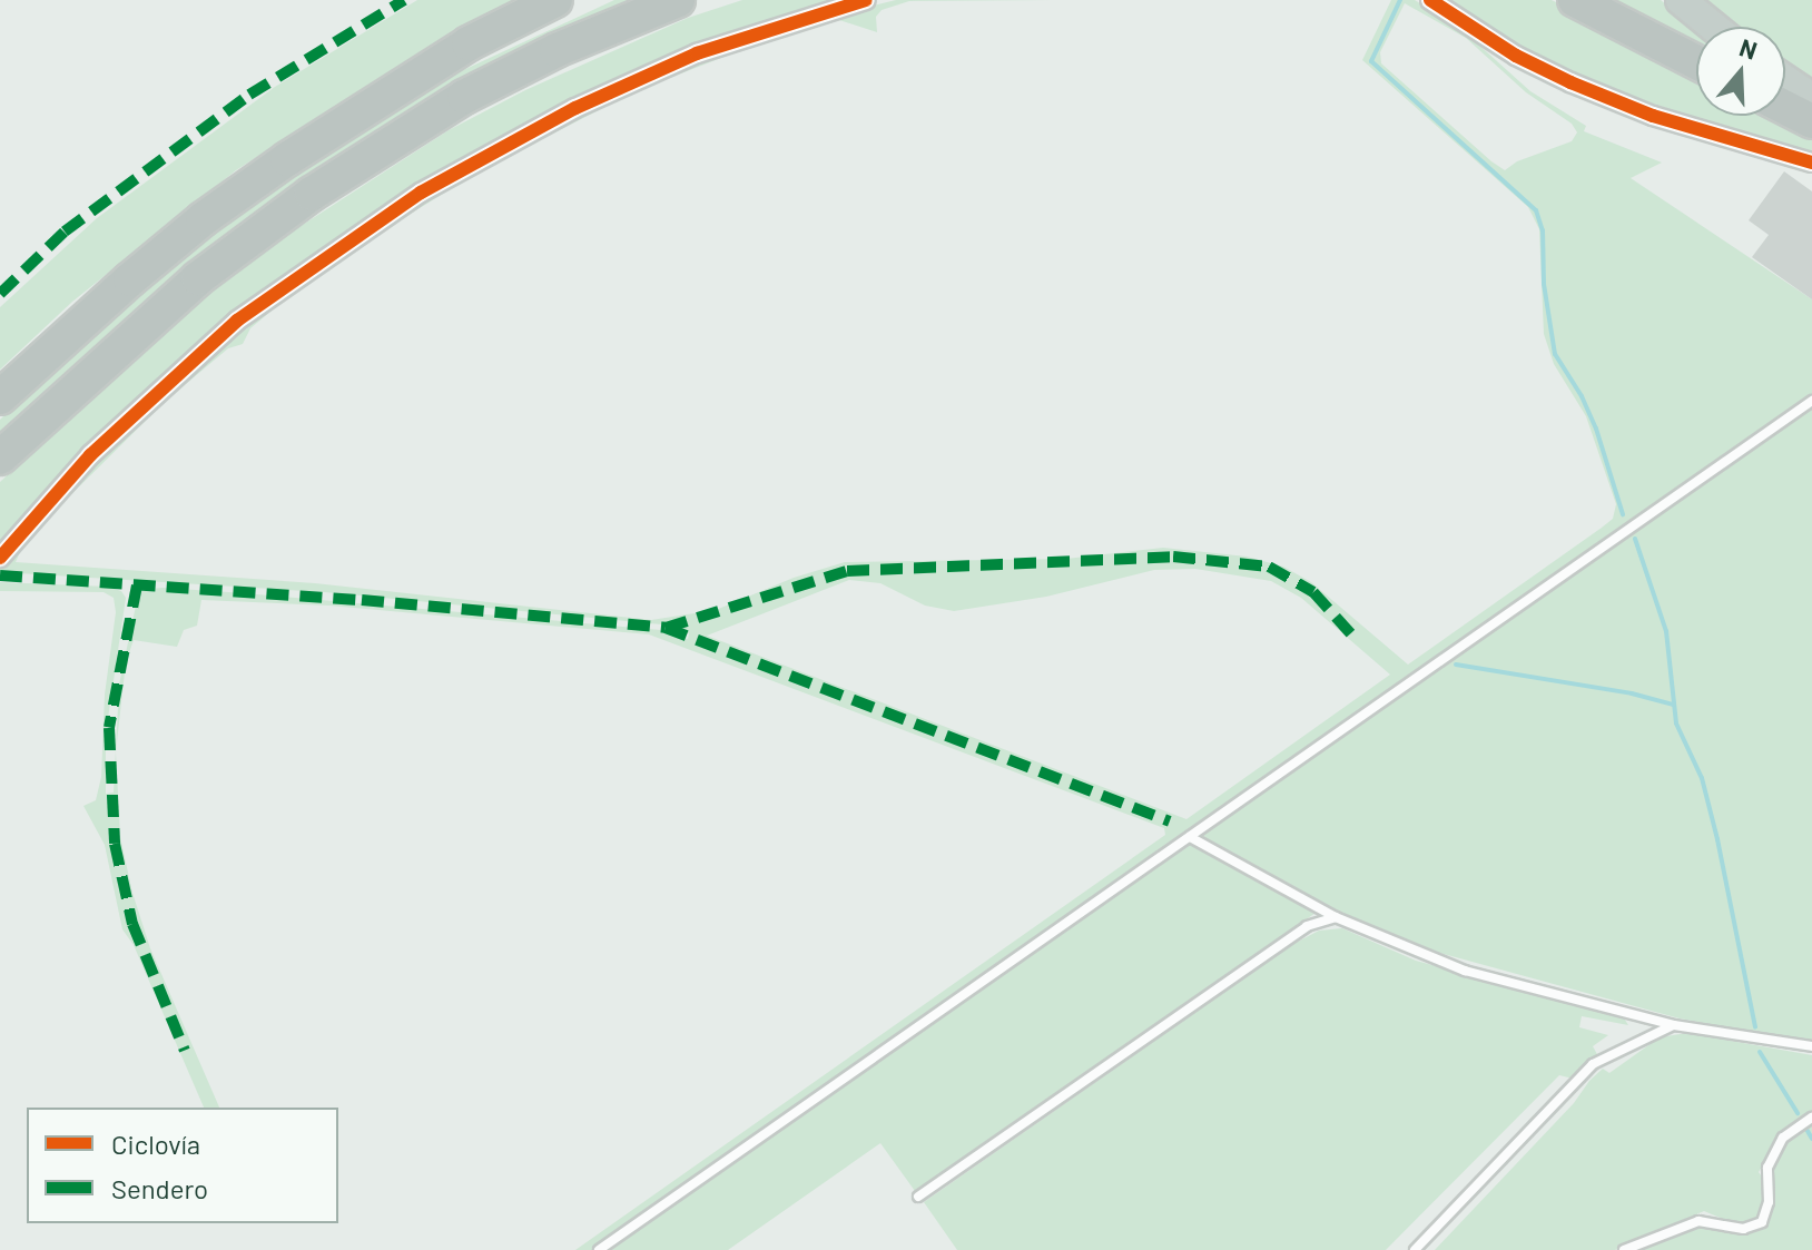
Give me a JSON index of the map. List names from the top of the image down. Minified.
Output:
{"legend":["Ciclovía","Sendero"],"north":"top"}
